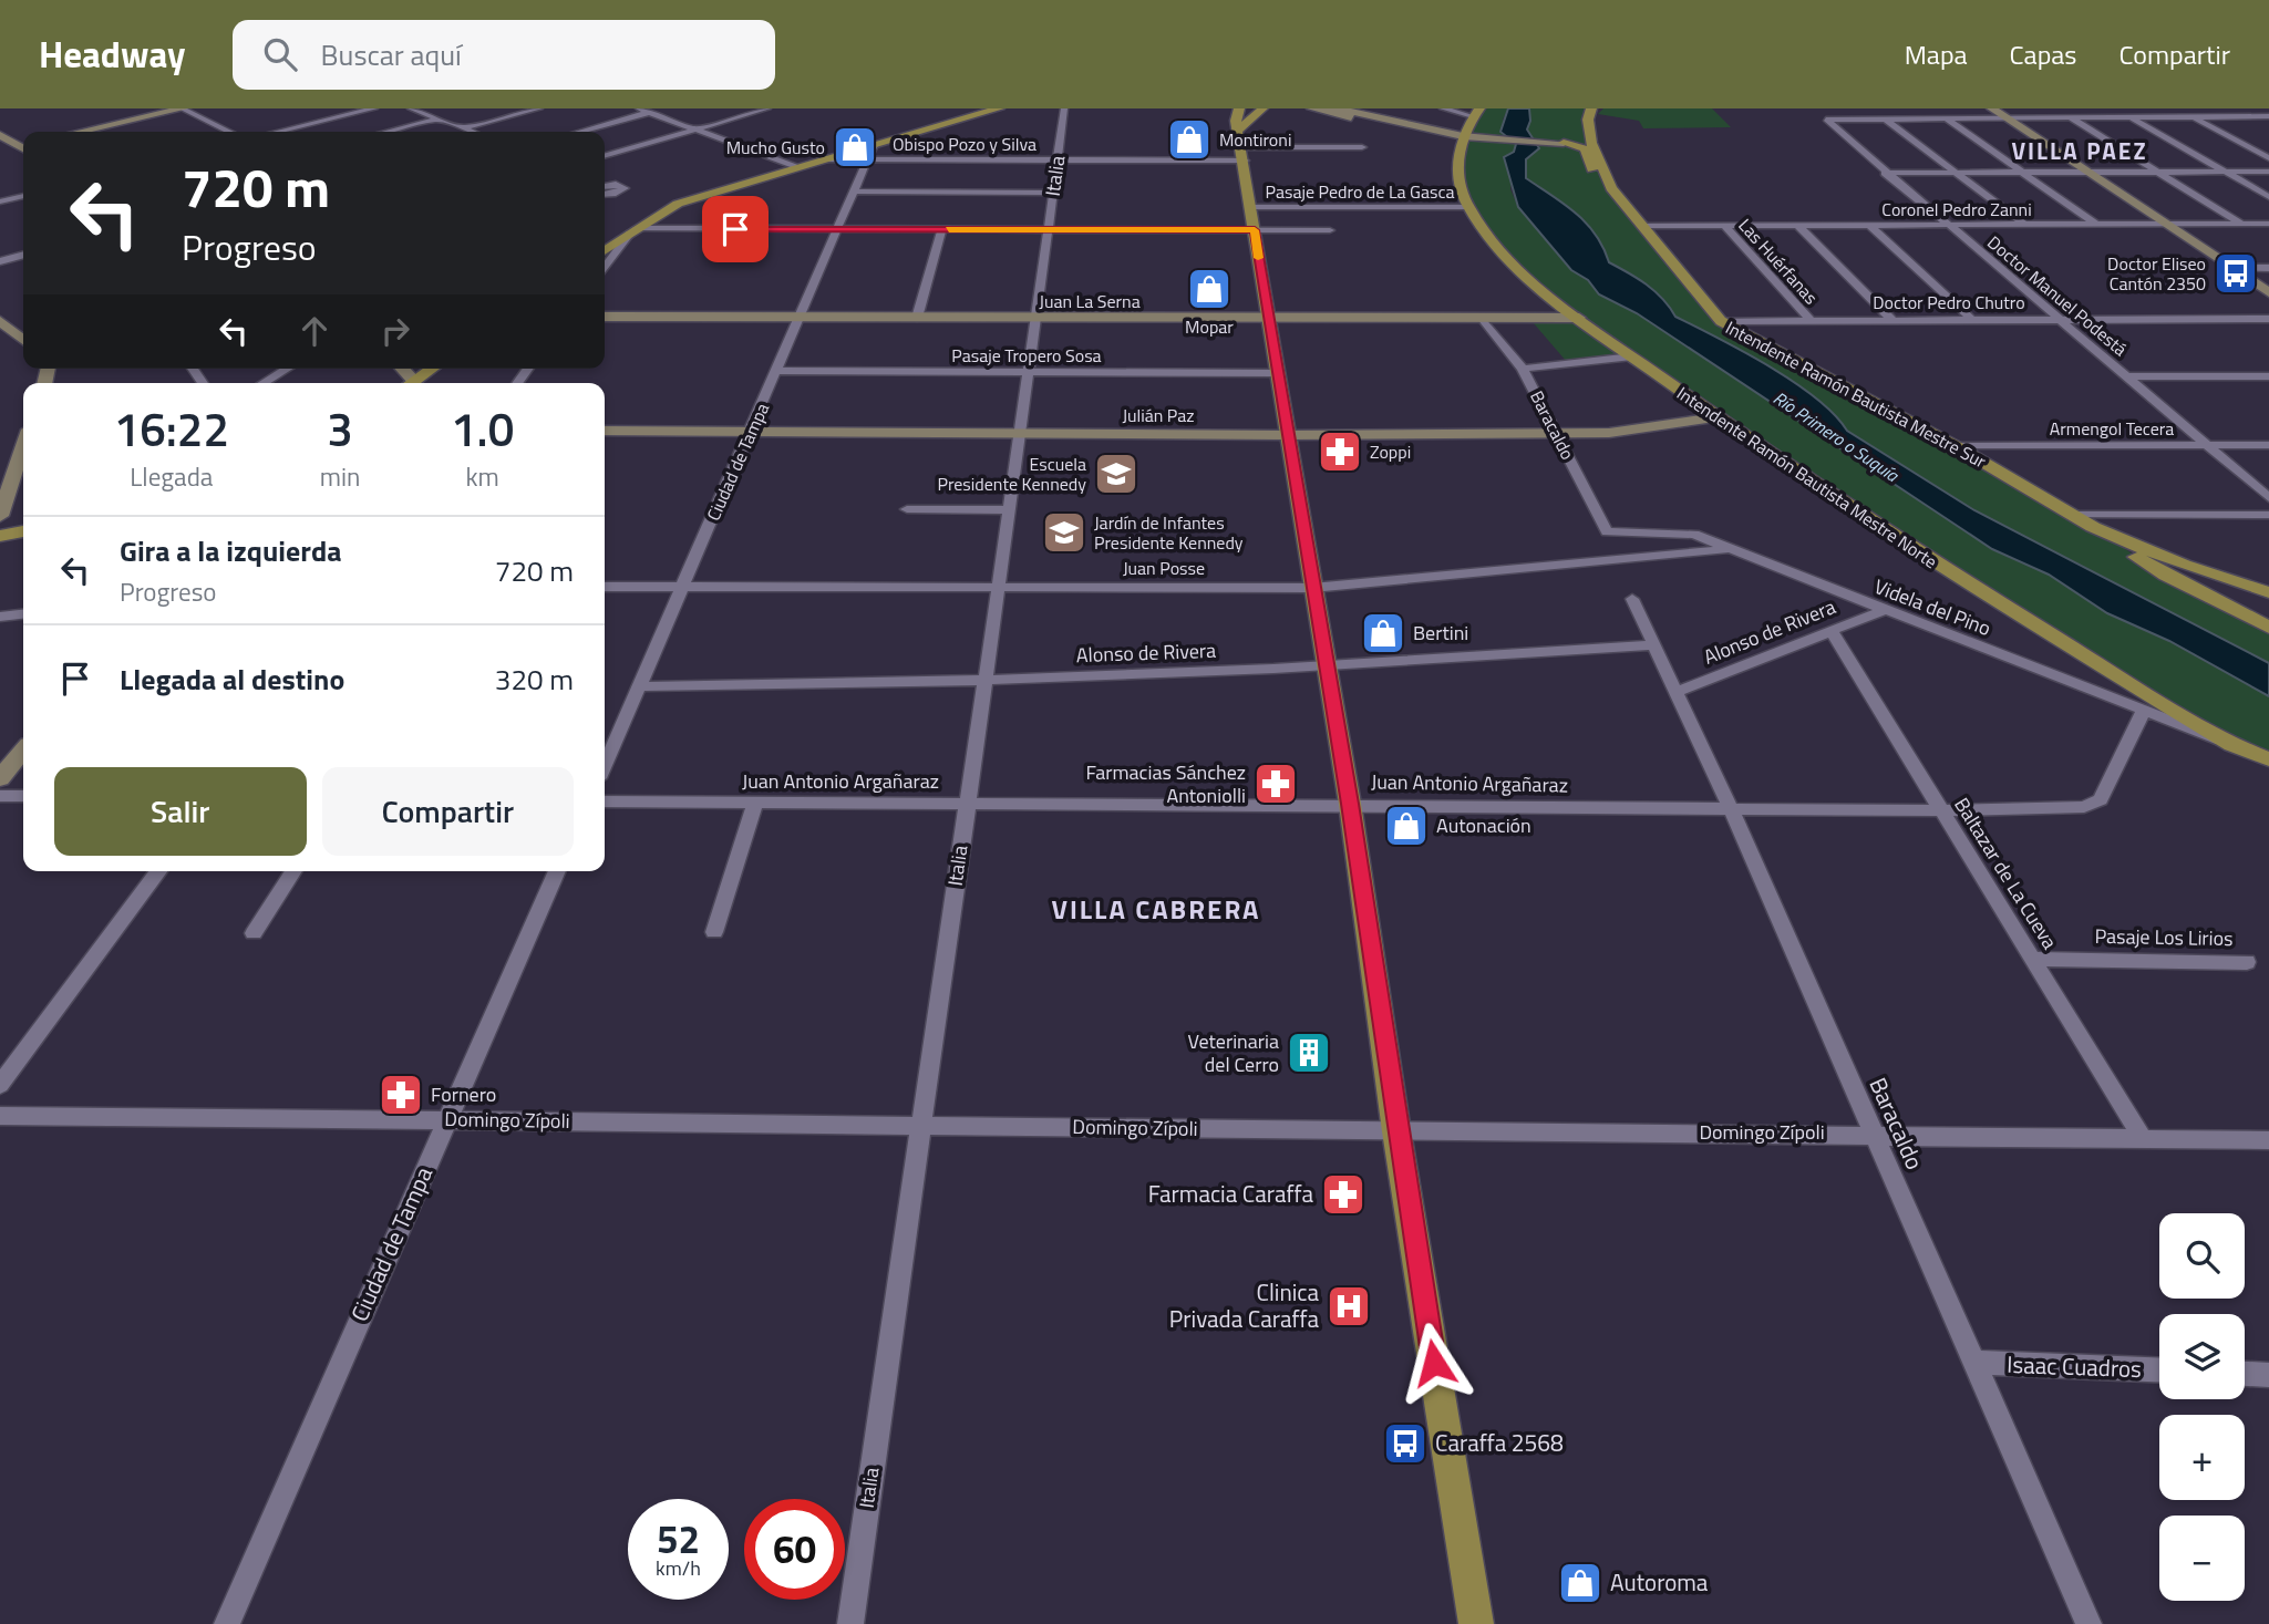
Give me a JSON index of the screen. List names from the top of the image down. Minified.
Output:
{"streets":{"main road":["Intendente Ramón Bautista Mestre Sur","Intendente Ramón Bautista Mestre Norte"],"street":["Obispo Pozo y Silva","Italia","Pasaje Pedro de La Gasca","Coronel Pedro Zanni","Las Huérfanas","Doctor Manuel Podestá","Juan La Serna","Doctor Pedro Chutro","Pasaje Tropero Sosa","Julián Paz","Baracaldo","Armengol Tecera","Ciudad de Tampa","Juan Posse","Videla del Pino","Alonso de Rivera","Juan Antonio Argañaraz","Baltazar de La Cueva","Pasaje Los Lirios","Domingo Zípoli","Isaac Cuadros"]},"crossings":[["Obispo Pozo y Silva","Italia"],["Obispo Pozo y Silva","Ciudad de Tampa"],["Italia","Juan La Serna"],["Italia","Pasaje Tropero Sosa"],["Italia","Julián Paz"],["Italia","Juan Posse"],["Italia","Alonso de Rivera"],["Italia","Juan Antonio Argañaraz"],["Italia","Domingo Zípoli"],["Pasaje Pedro de La Gasca","Intendente Ramón Bautista Mestre Norte"],["Coronel Pedro Zanni","Las Huérfanas"],["Coronel Pedro Zanni","Doctor Manuel Podestá"],["Coronel Pedro Zanni","Intendente Ramón Bautista Mestre Sur"],["Las Huérfanas","Doctor Pedro Chutro"],["Doctor Manuel Podestá","Doctor Pedro Chutro"],["Doctor Manuel Podestá","Armengol Tecera"],["Juan La Serna","Baracaldo"],["Juan La Serna","Ciudad de Tampa"],["Juan La Serna","Intendente Ramón Bautista Mestre Norte"],["Doctor Pedro Chutro","Intendente Ramón Bautista Mestre Sur"],["Pasaje Tropero Sosa","Ciudad de Tampa"],["Intendente Ramón Bautista Mestre Sur","Armengol Tecera"],["Julián Paz","Baracaldo"],["Julián Paz","Ciudad de Tampa"],["Julián Paz","Intendente Ramón Bautista Mestre Norte"],["Baracaldo","Videla del Pino"],["Baracaldo","Alonso de Rivera"],["Baracaldo","Juan Antonio Argañaraz"],["Baracaldo","Domingo Zípoli"],["Baracaldo","Isaac Cuadros"],["Ciudad de Tampa","Juan Posse"],["Ciudad de Tampa","Alonso de Rivera"],["Ciudad de Tampa","Domingo Zípoli"],["Intendente Ramón Bautista Mestre Norte","Videla del Pino"],["Juan Posse","Videla del Pino"],["Videla del Pino","Alonso de Rivera"],["Videla del Pino","Juan Antonio Argañaraz"],["Alonso de Rivera","Baltazar de La Cueva"],["Juan Antonio Argañaraz","Baltazar de La Cueva"],["Baltazar de La Cueva","Pasaje Los Lirios"],["Baltazar de La Cueva","Domingo Zípoli"]],"districts":["VILLA PAEZ","VILLA CABRERA"],"water":["Río Primero o Suquía"],"places":{"shop":["Montironi","Mucho Gusto","Mopar","Bertini","Autonación","Autoroma"],"bus stop":["Doctor Eliseo Cantón 2350","Caraffa 2568"],"pharmacy":["Zoppi","Farmacias Sánchez Antoniolli","Fornero","Farmacia Caraffa"],"school or university":["Escuela Presidente Kennedy","Jardín de Infantes Presidente Kennedy"],"building":["Veterinaria del Cerro"],"hospital":["Clinica Privada Caraffa"]},"page":{"header":"Headway","search":"Buscar aquí","nav":["Mapa","Capas","Compartir"],"turn":["720 m","Progreso"],"eta":["16:22","Llegada","3","min","1.0","km"],"list":[{"name":"Gira a la izquierda","note":"Progreso","value":"720 m"},{"name":"Llegada al destino","value":"320 m"}],"buttons":["Salir","Compartir"],"map_buttons":["+","−"],"speed":"52 km/h","limit":"60"}}
